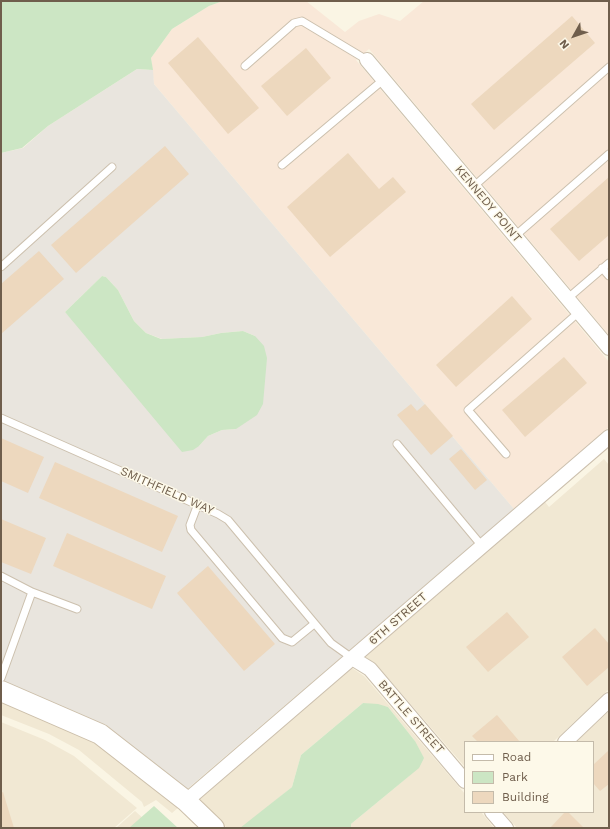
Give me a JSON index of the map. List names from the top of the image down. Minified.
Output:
{"streets":{"street":["KENNEDY POINT","6TH STREET","BATTLE STREET"],"lane":["SMITHFIELD WAY"]},"crossings":[["SMITHFIELD WAY","6TH STREET"],["SMITHFIELD WAY","BATTLE STREET"],["6TH STREET","BATTLE STREET"]],"legend":["Road","Park","Building"],"north":"bottom left"}
